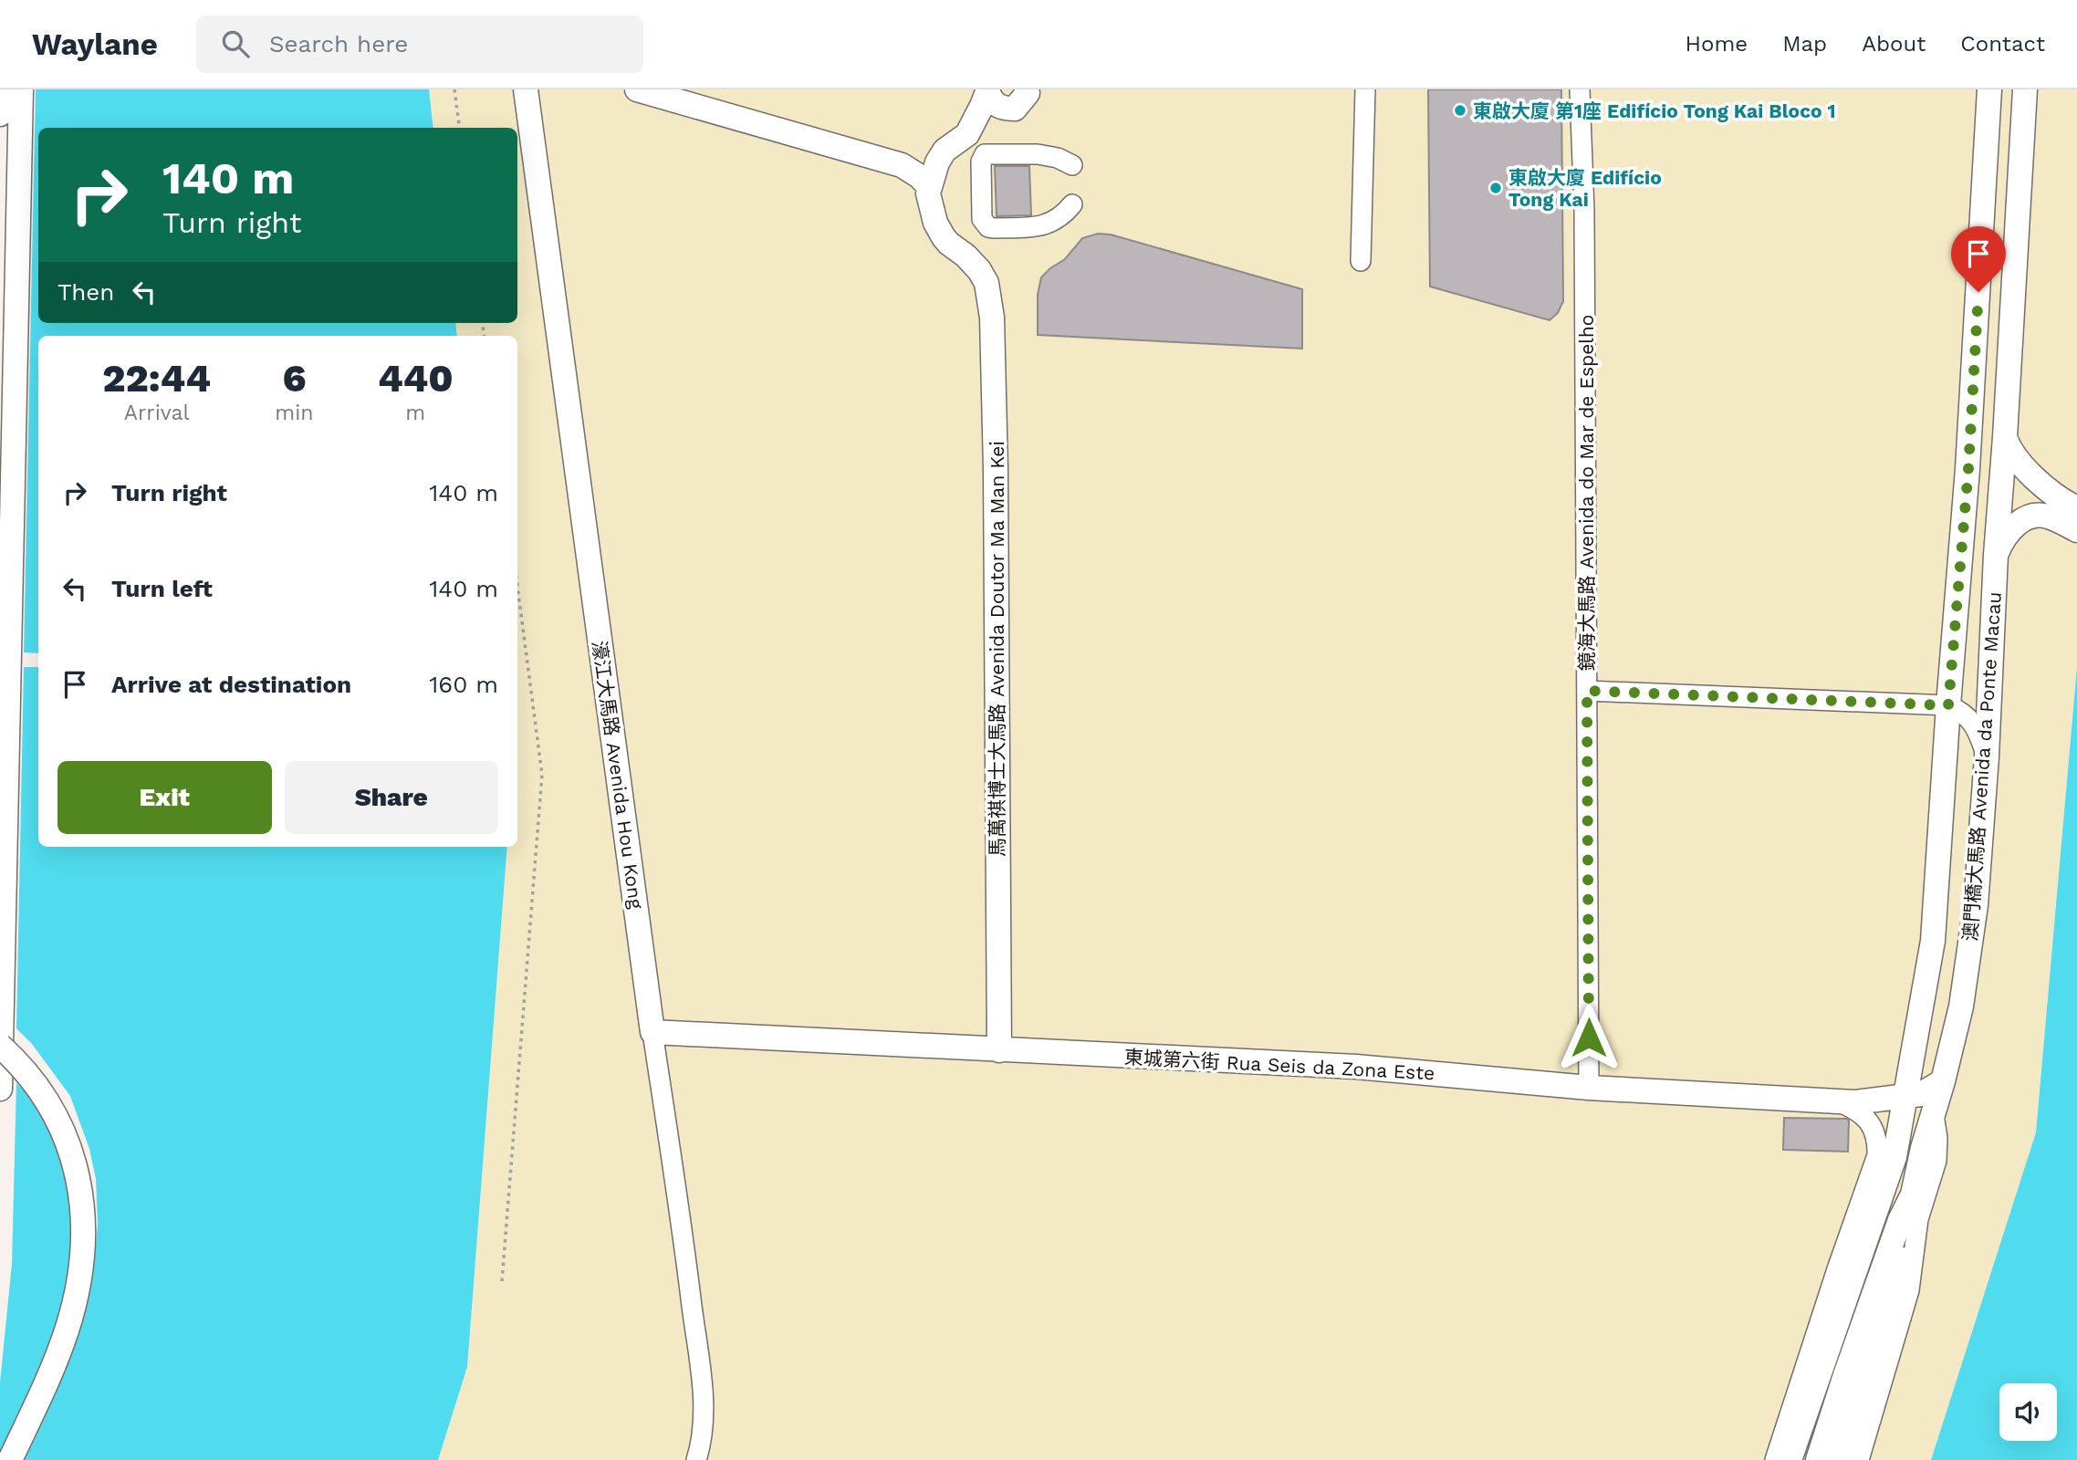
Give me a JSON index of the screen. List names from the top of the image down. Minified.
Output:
{"streets":{"main road":["馬萬祺博士大馬路 Avenida Doutor Ma Man Kei","澳門橋大馬路 Avenida da Ponte Macau","濠江大馬路 Avenida Hou Kong","東城第六街 Rua Seis da Zona Este"],"street":["鏡海大馬路 Avenida do Mar de Espelho"]},"crossings":[["鏡海大馬路 Avenida do Mar de Espelho","東城第六街 Rua Seis da Zona Este"],["馬萬祺博士大馬路 Avenida Doutor Ma Man Kei","東城第六街 Rua Seis da Zona Este"],["澳門橋大馬路 Avenida da Ponte Macau","東城第六街 Rua Seis da Zona Este"],["濠江大馬路 Avenida Hou Kong","東城第六街 Rua Seis da Zona Este"]],"places":["東啟大廈 第1座 Edifício Tong Kai Bloco 1","東啟大廈 Edifício Tong Kai"],"page":{"header":"Waylane","search":"Search here","nav":["Home","Map","About","Contact"],"turn":["140 m","Turn right"],"then":"Then","eta":["22:44","Arrival","6","min","440","m"],"list":[{"name":"Turn right","value":"140 m"},{"name":"Turn left","value":"140 m"},{"name":"Arrive at destination","value":"160 m"}],"buttons":["Exit","Share"]}}
